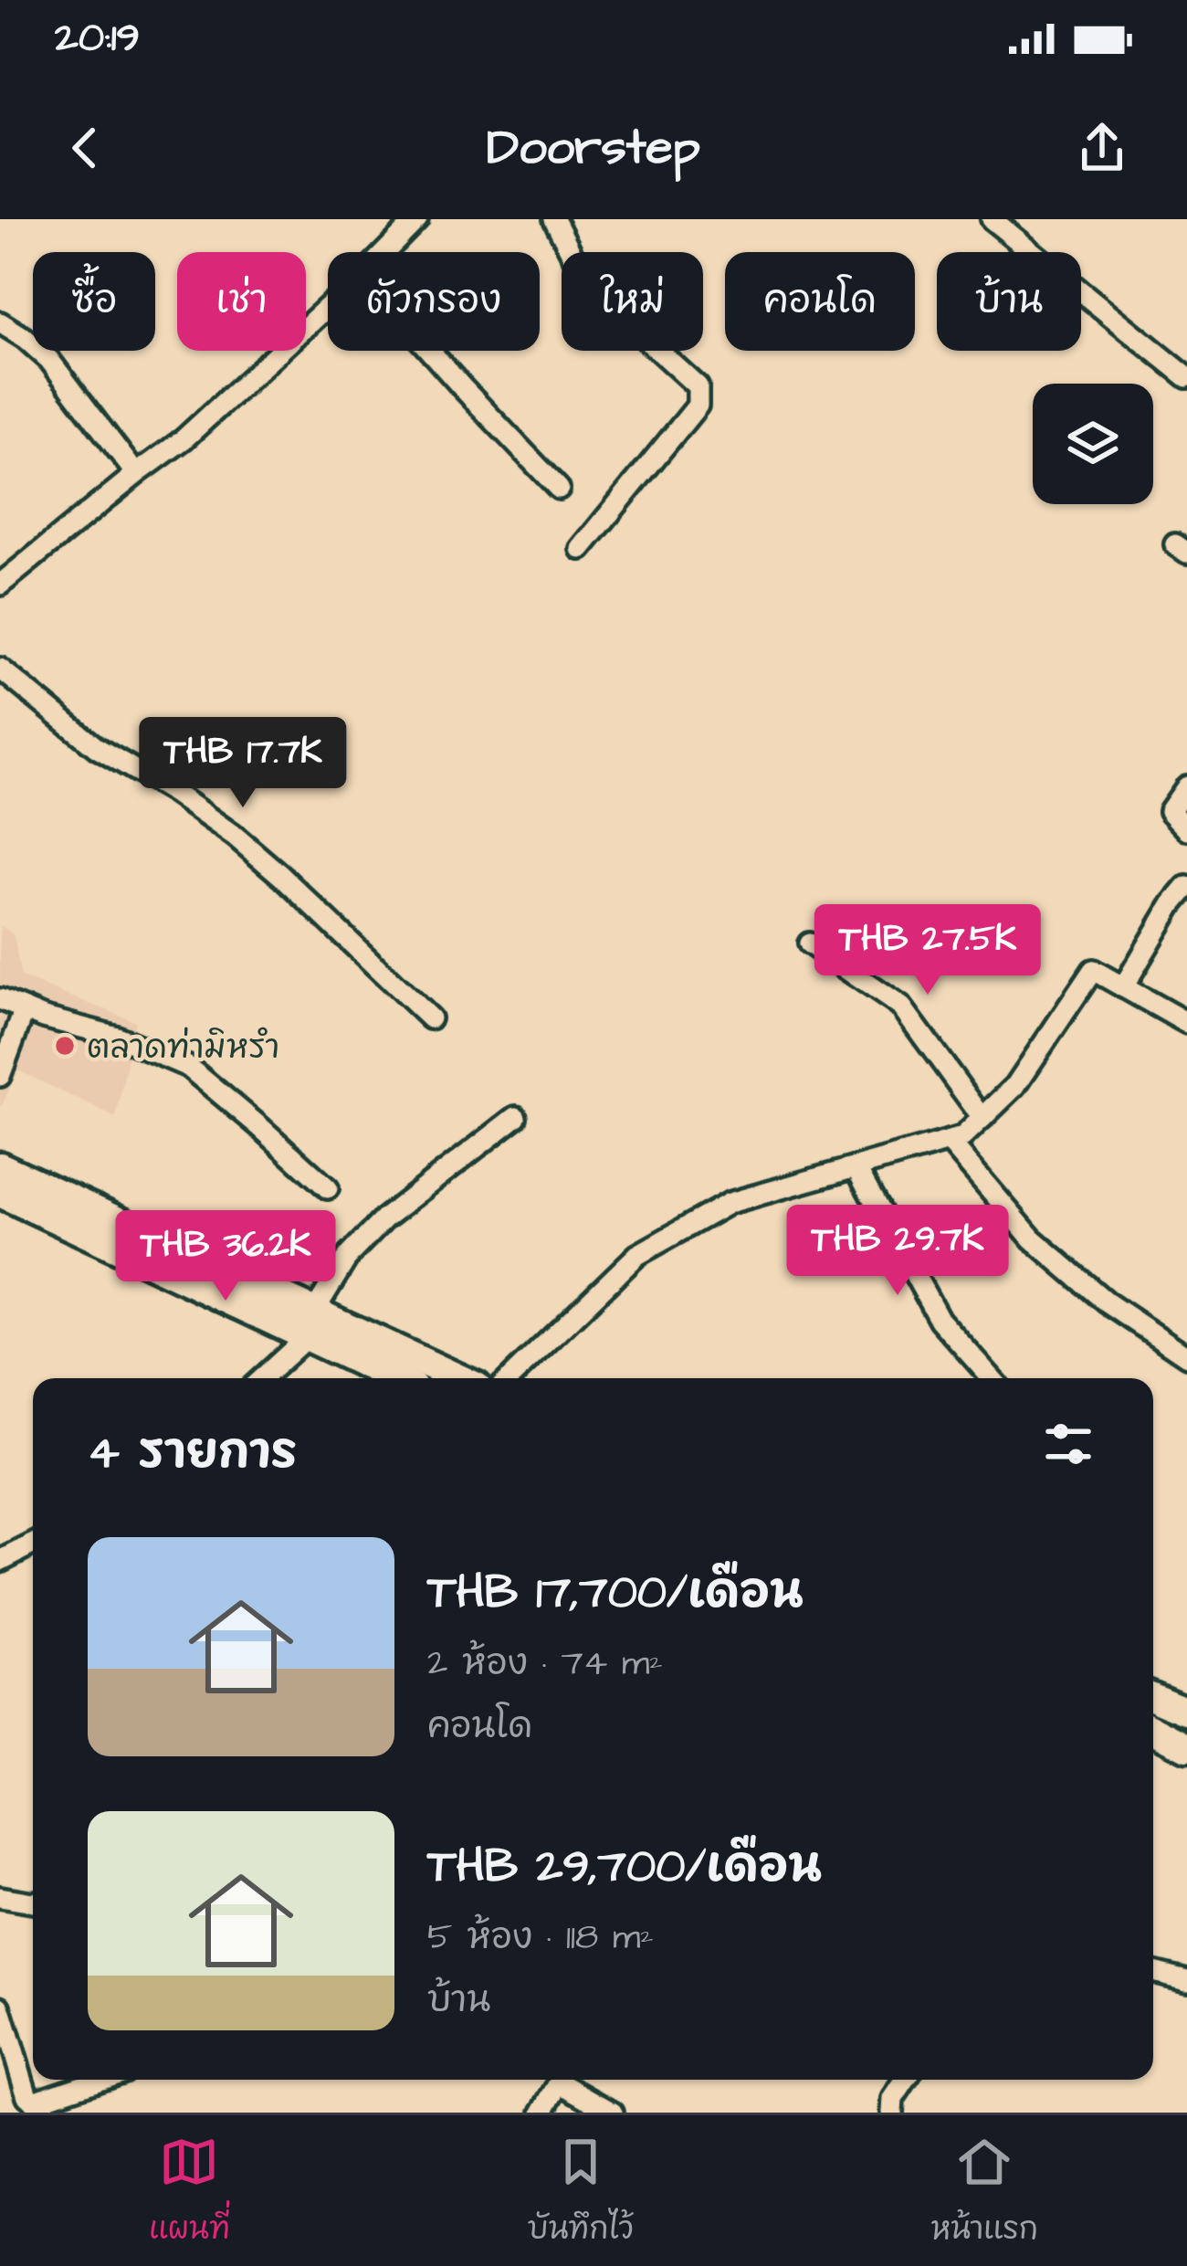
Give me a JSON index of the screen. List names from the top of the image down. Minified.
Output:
{"places":["ตลาดท่ามิหรำ"],"page":{"status":"20:19","header":"Doorstep","chip":["ซื้อ","เช่า","ตัวกรอง","ใหม่","คอนโด","บ้าน"],"price":["THB 17.7K","THB 27.5K","THB 29.7K","THB 36.2K"],"heading":"4 รายการ","list":[{"name":"THB 17,700/เดือน","note":"2 ห้อง · 74 m² · คอนโด"},{"name":"THB 29,700/เดือน","note":"5 ห้อง · 118 m² · บ้าน"}],"tabs":["แผนที่","บันทึกไว้","หน้าแรก"]}}
